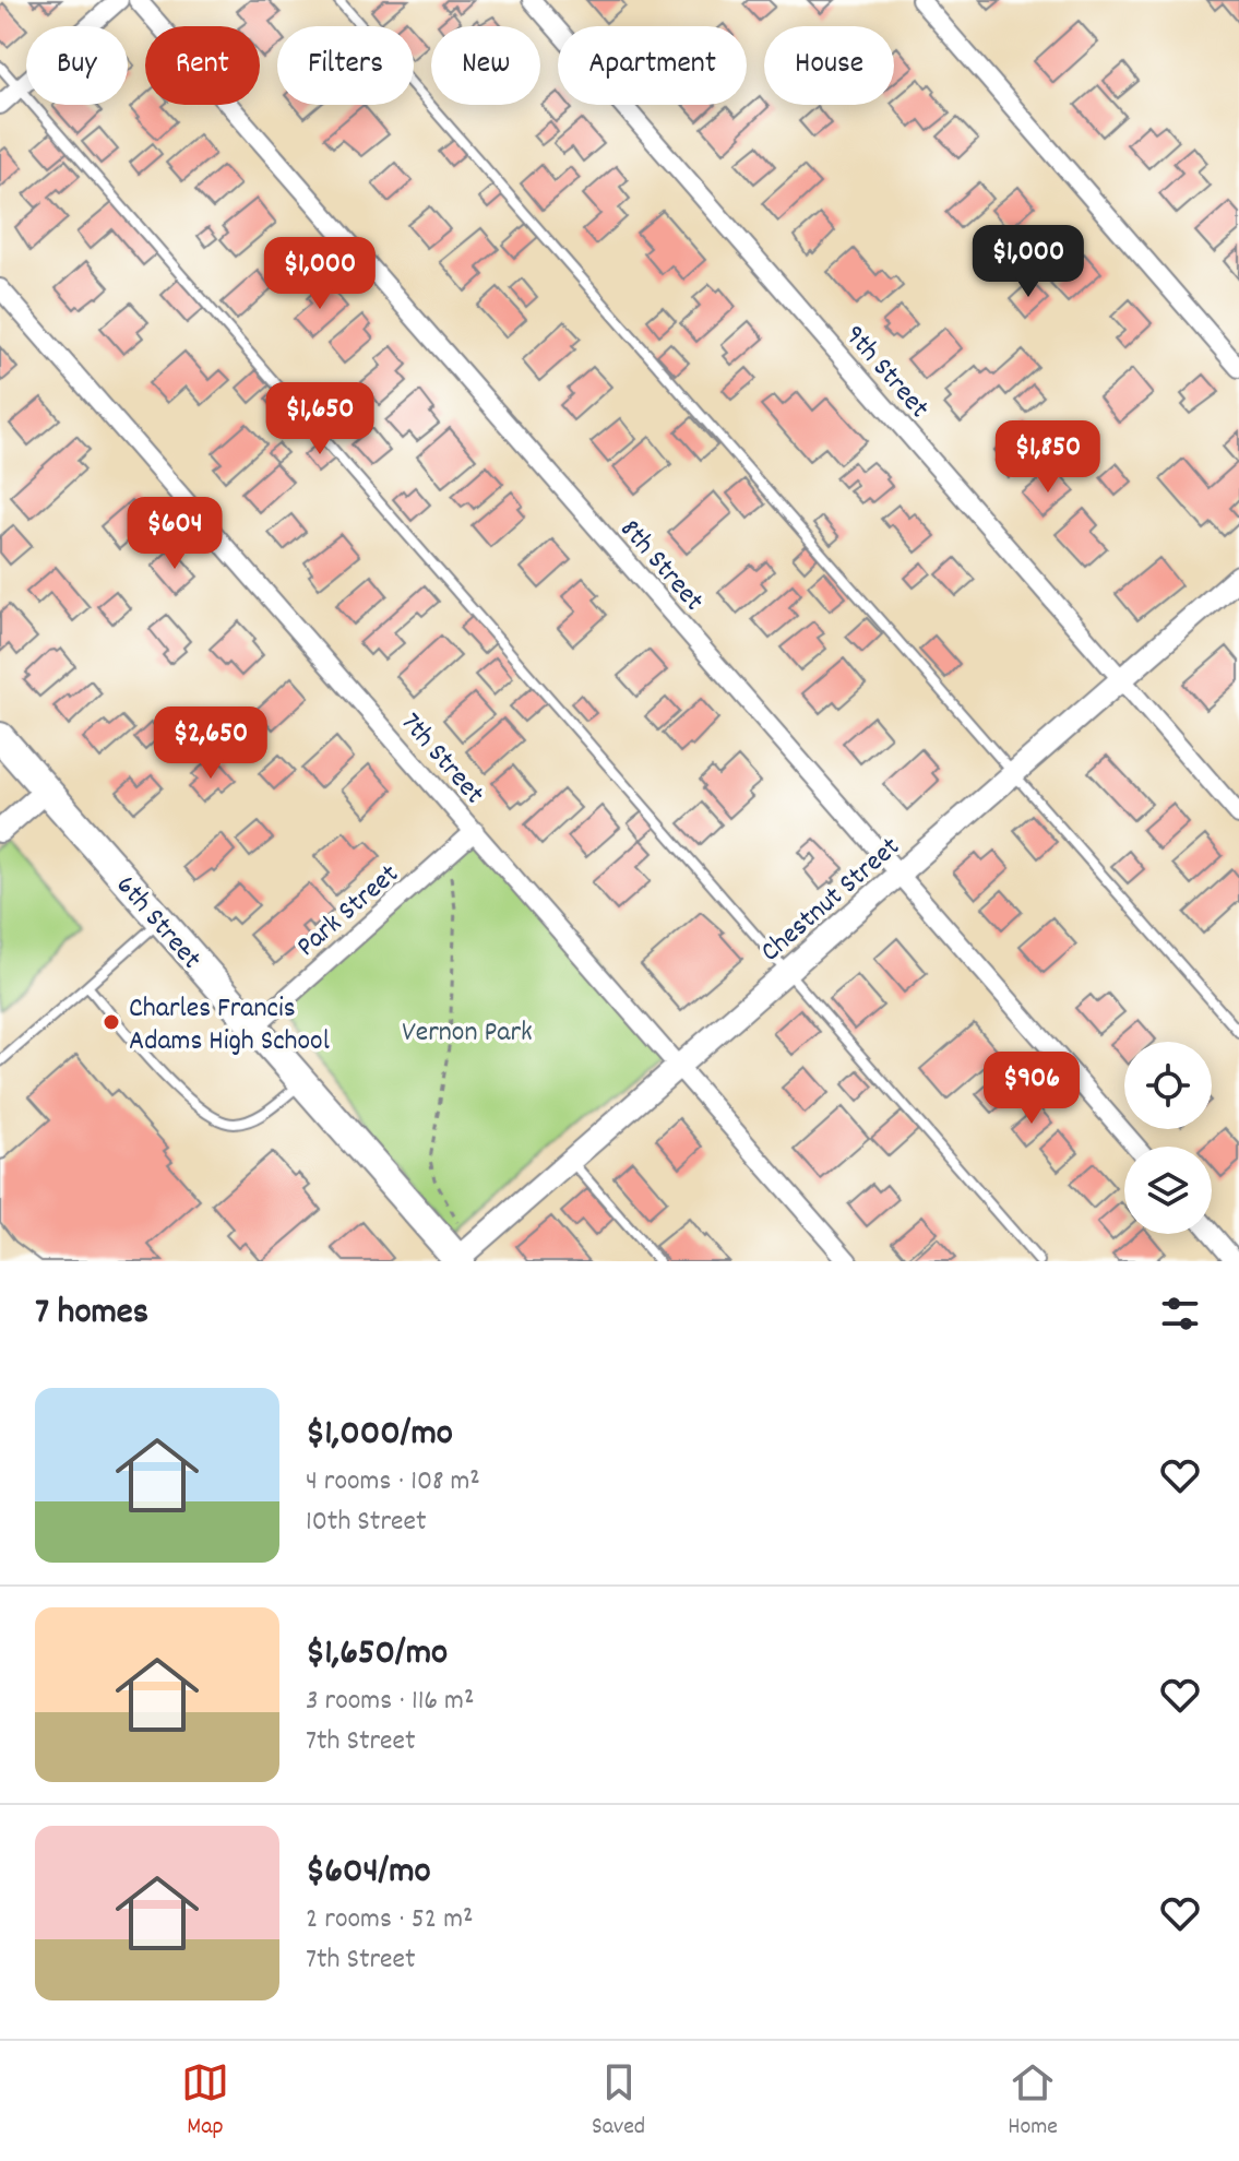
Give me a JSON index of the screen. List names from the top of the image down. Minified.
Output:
{"streets":{"main road":["6th Street"],"street":["9th Street","8th Street","7th Street","Chestnut Street","Park Street"]},"crossings":[["9th Street","Chestnut Street"],["8th Street","Chestnut Street"],["7th Street","Chestnut Street"],["7th Street","Park Street"],["Chestnut Street","6th Street"],["Park Street","6th Street"]],"parks":["Vernon Park"],"places":["Charles Francis Adams High School"],"page":{"chip":["Buy","Rent","Filters","New","Apartment","House"],"price":["$1,000","$1,000","$1,650","$1,850","$604","$2,650","$906"],"heading":"7 homes","list":[{"name":"$1,000/mo","note":"4 rooms · 108 m² · 10th Street"},{"name":"$1,650/mo","note":"3 rooms · 116 m² · 7th Street"},{"name":"$604/mo","note":"2 rooms · 52 m² · 7th Street"}],"tabs":["Map","Saved","Home"]}}
